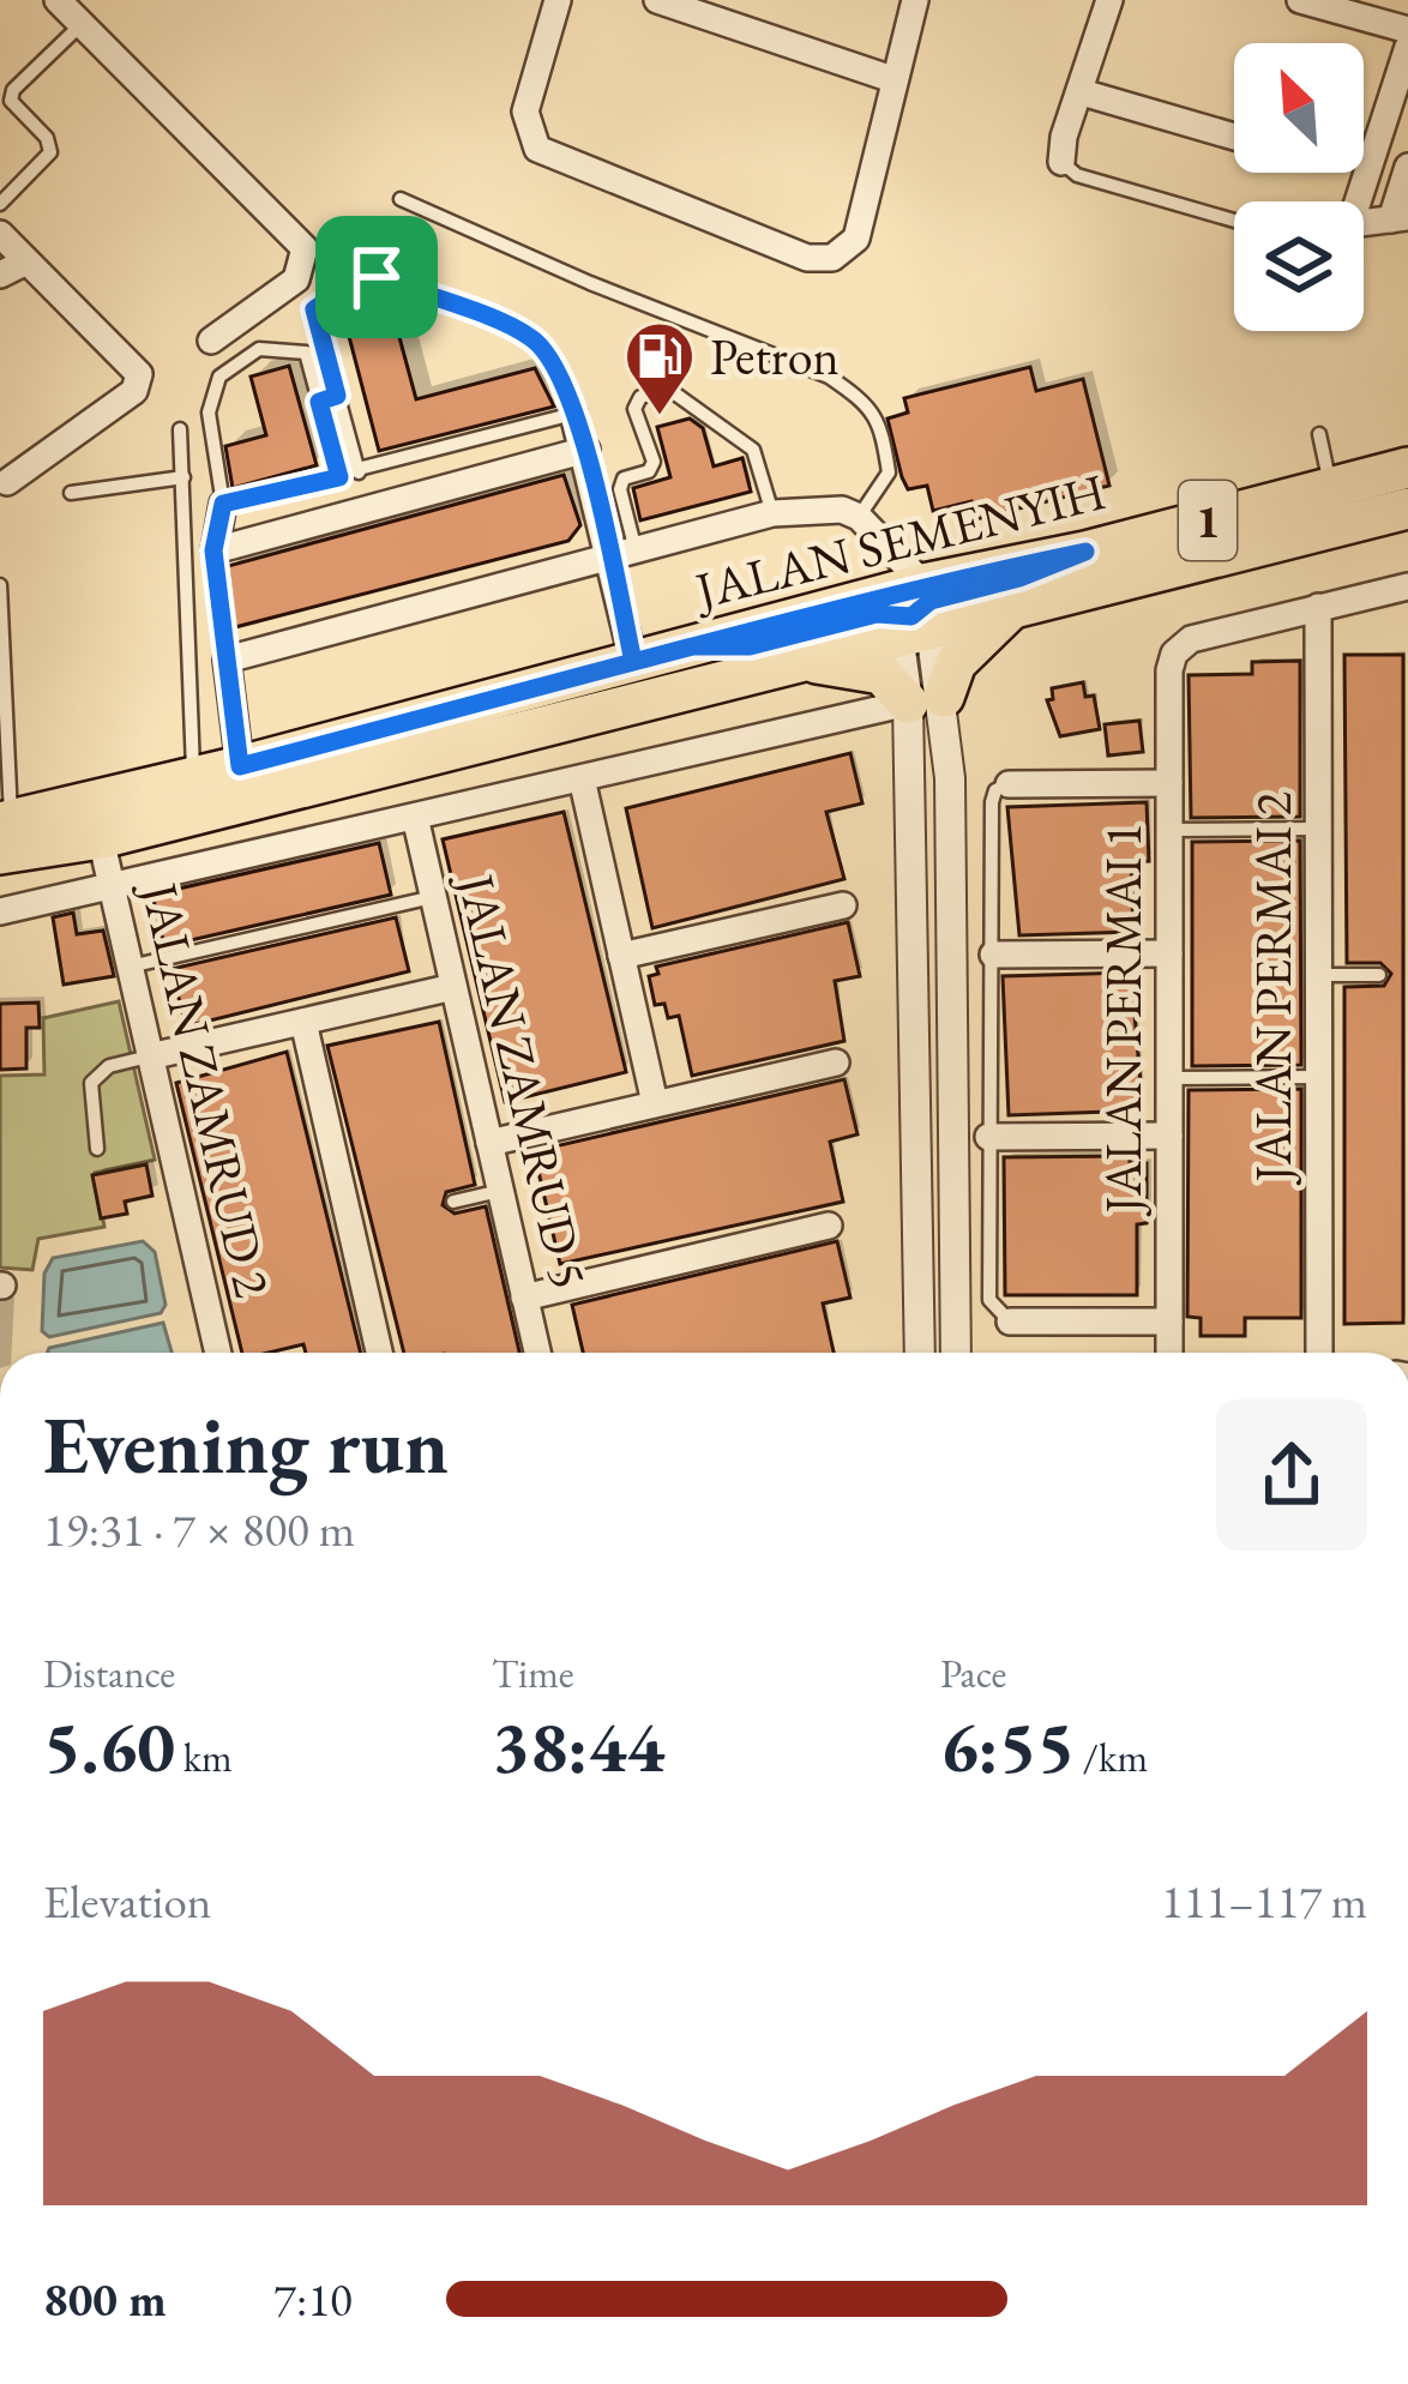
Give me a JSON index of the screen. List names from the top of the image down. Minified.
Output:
{"streets":{"main road":["1","JALAN SEMENYIH"],"street":["JALAN PERMAI 2","JALAN PERMAI 1","JALAN ZAMRUD 5","JALAN ZAMRUD 2"]},"crossings":[["JALAN SEMENYIH","JALAN ZAMRUD 2"],["JALAN PERMAI 2","JALAN PERMAI 1"]],"places":{"fuel station":["Petron"]},"north":"top left","page":{"heading":["Evening run","19:31 · 7 × 800 m"],"stats":[["Distance","5.60 km"],["Time","38:44"],["Pace","6:55 /km"]],"chart":["Elevation","111–117 m"],"list":[{"name":"800 m","note":"7:10"}]}}
